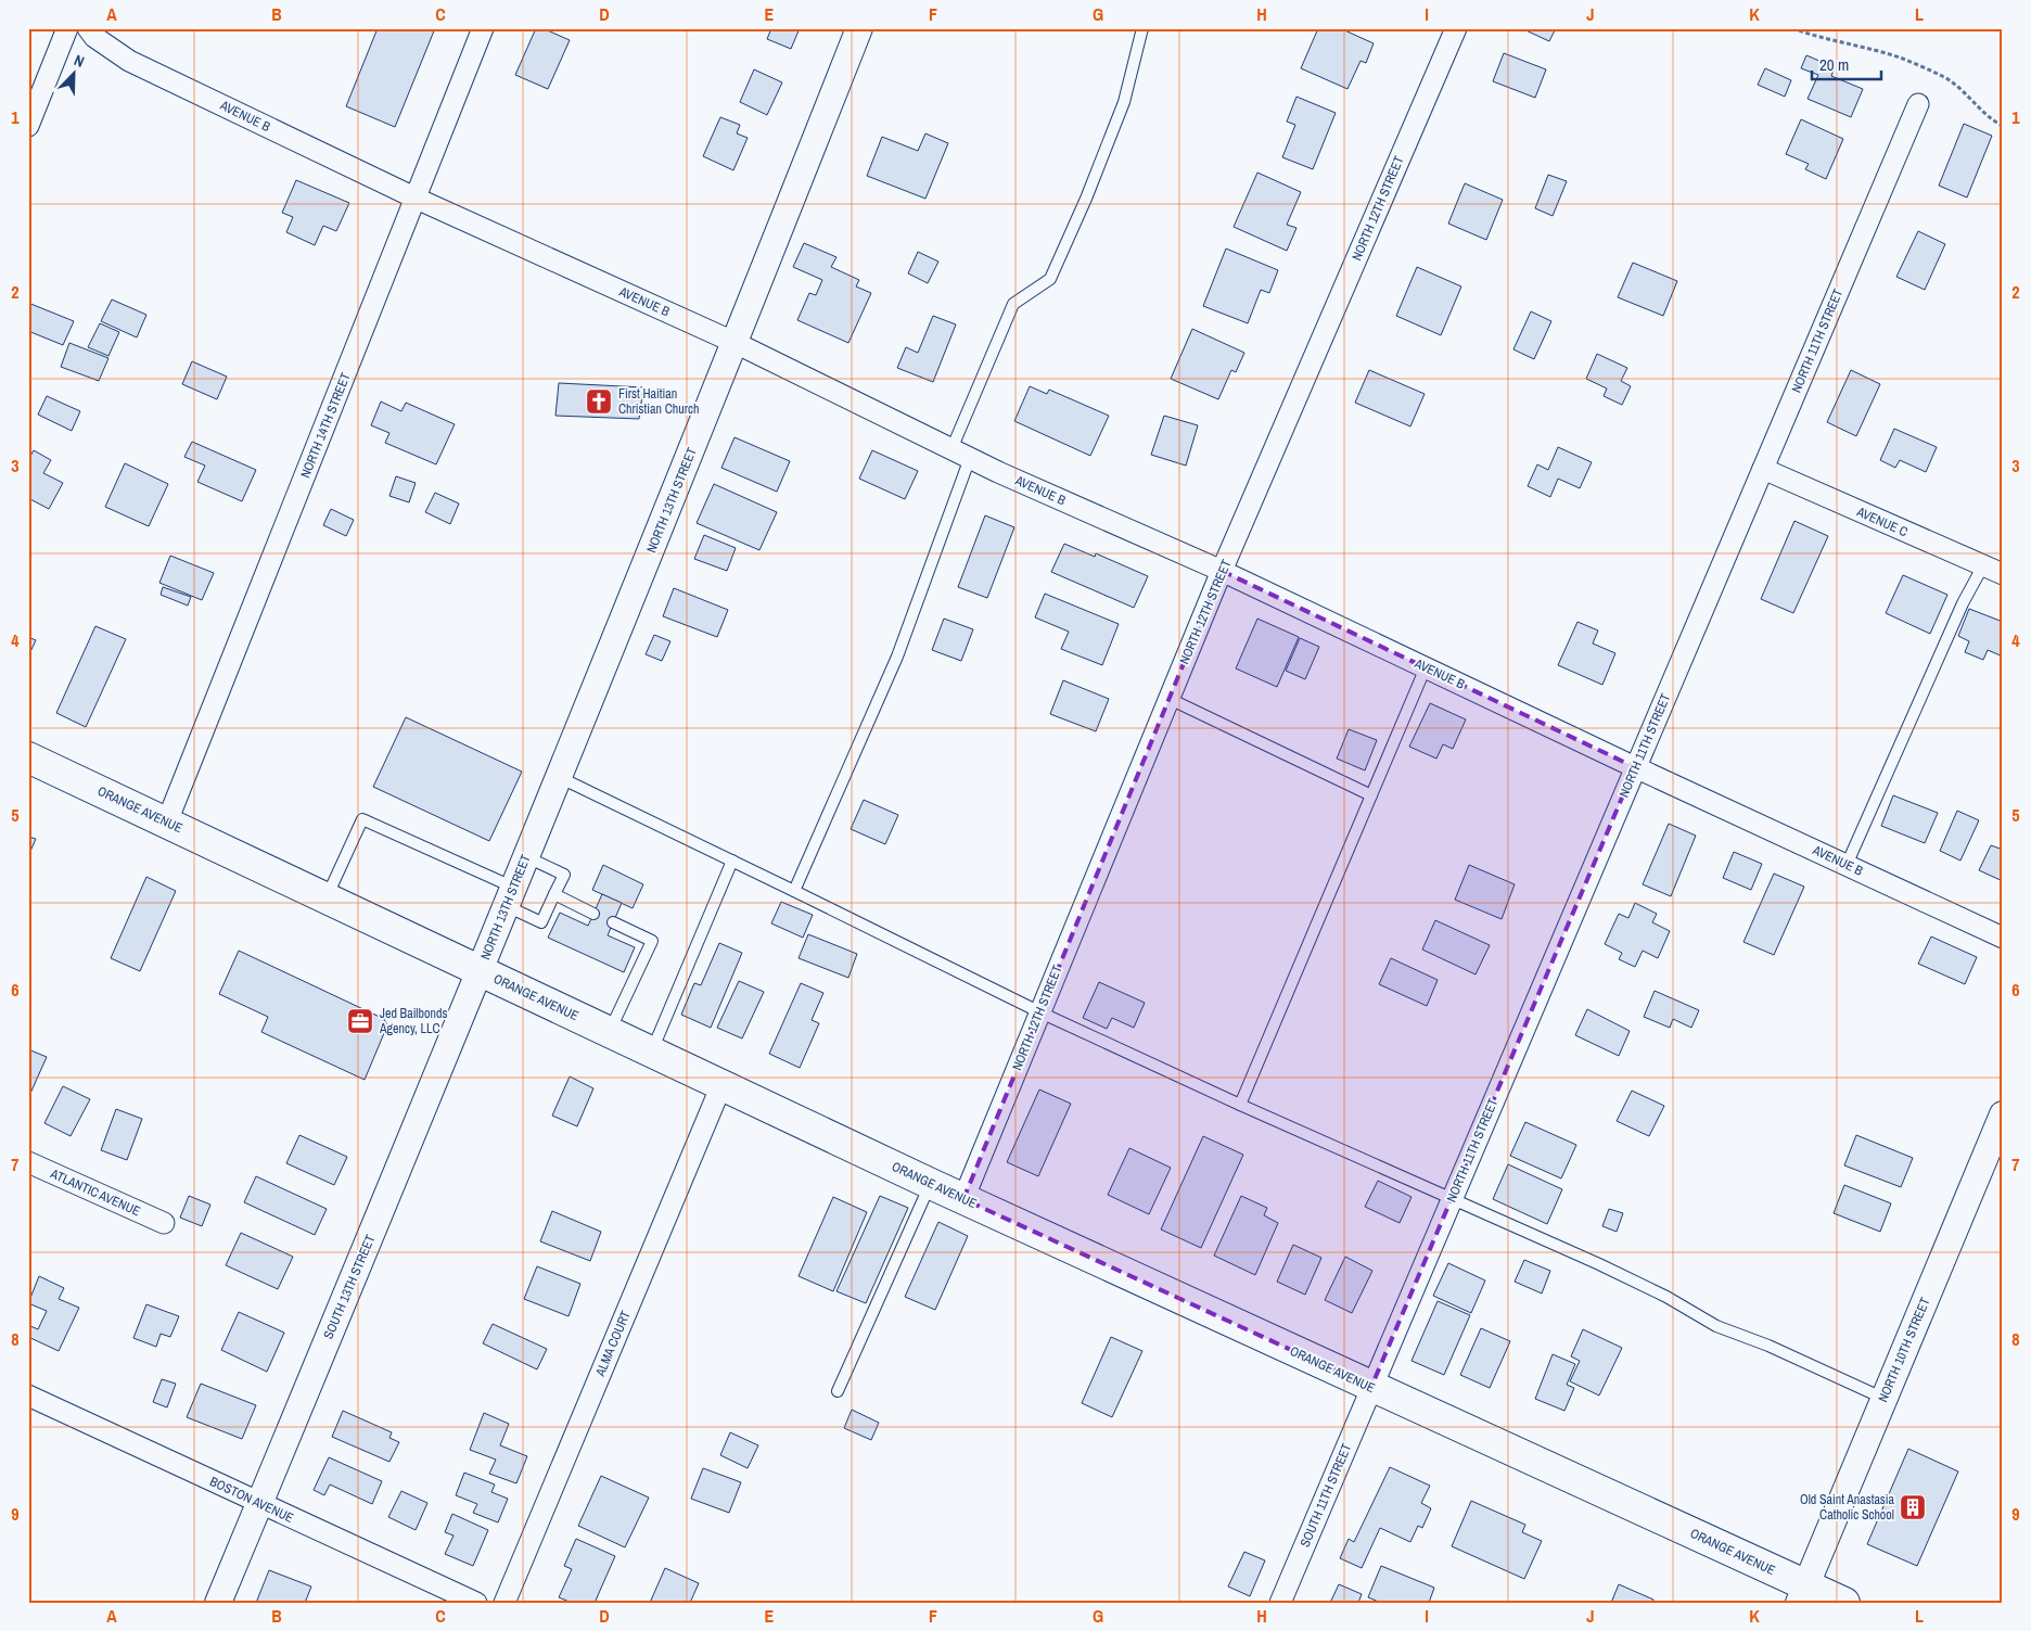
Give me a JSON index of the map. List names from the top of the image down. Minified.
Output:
{"streets":{"main road":["ORANGE AVENUE"],"street":["AVENUE B","NORTH 12TH STREET","NORTH 11TH STREET","NORTH 14TH STREET","NORTH 13TH STREET","AVENUE C","ATLANTIC AVENUE","SOUTH 13TH STREET","ALMA COURT","NORTH 10TH STREET","SOUTH 11TH STREET","BOSTON AVENUE"]},"crossings":[["AVENUE B","NORTH 12TH STREET"],["AVENUE B","NORTH 11TH STREET"],["AVENUE B","NORTH 14TH STREET"],["AVENUE B","NORTH 13TH STREET"],["NORTH 12TH STREET","ORANGE AVENUE"],["NORTH 11TH STREET","AVENUE C"],["NORTH 11TH STREET","ORANGE AVENUE"],["NORTH 11TH STREET","SOUTH 11TH STREET"],["NORTH 14TH STREET","ORANGE AVENUE"],["NORTH 13TH STREET","ORANGE AVENUE"],["NORTH 13TH STREET","SOUTH 13TH STREET"],["ORANGE AVENUE","SOUTH 13TH STREET"],["ORANGE AVENUE","ALMA COURT"],["ORANGE AVENUE","NORTH 10TH STREET"],["ORANGE AVENUE","SOUTH 11TH STREET"],["SOUTH 13TH STREET","BOSTON AVENUE"]],"places":{"church":["First Haitian Christian Church"],"office":["Jed Bailbonds Agency, LLC"],"building":["Old Saint Anastasia Catholic School"]},"scale_bar":"20 m","north":"top right","grid":{"columns":["A","B","C","D","E","F","G","H","I","J","K","L"],"rows":["1","2","3","4","5","6","7","8","9"]}}
